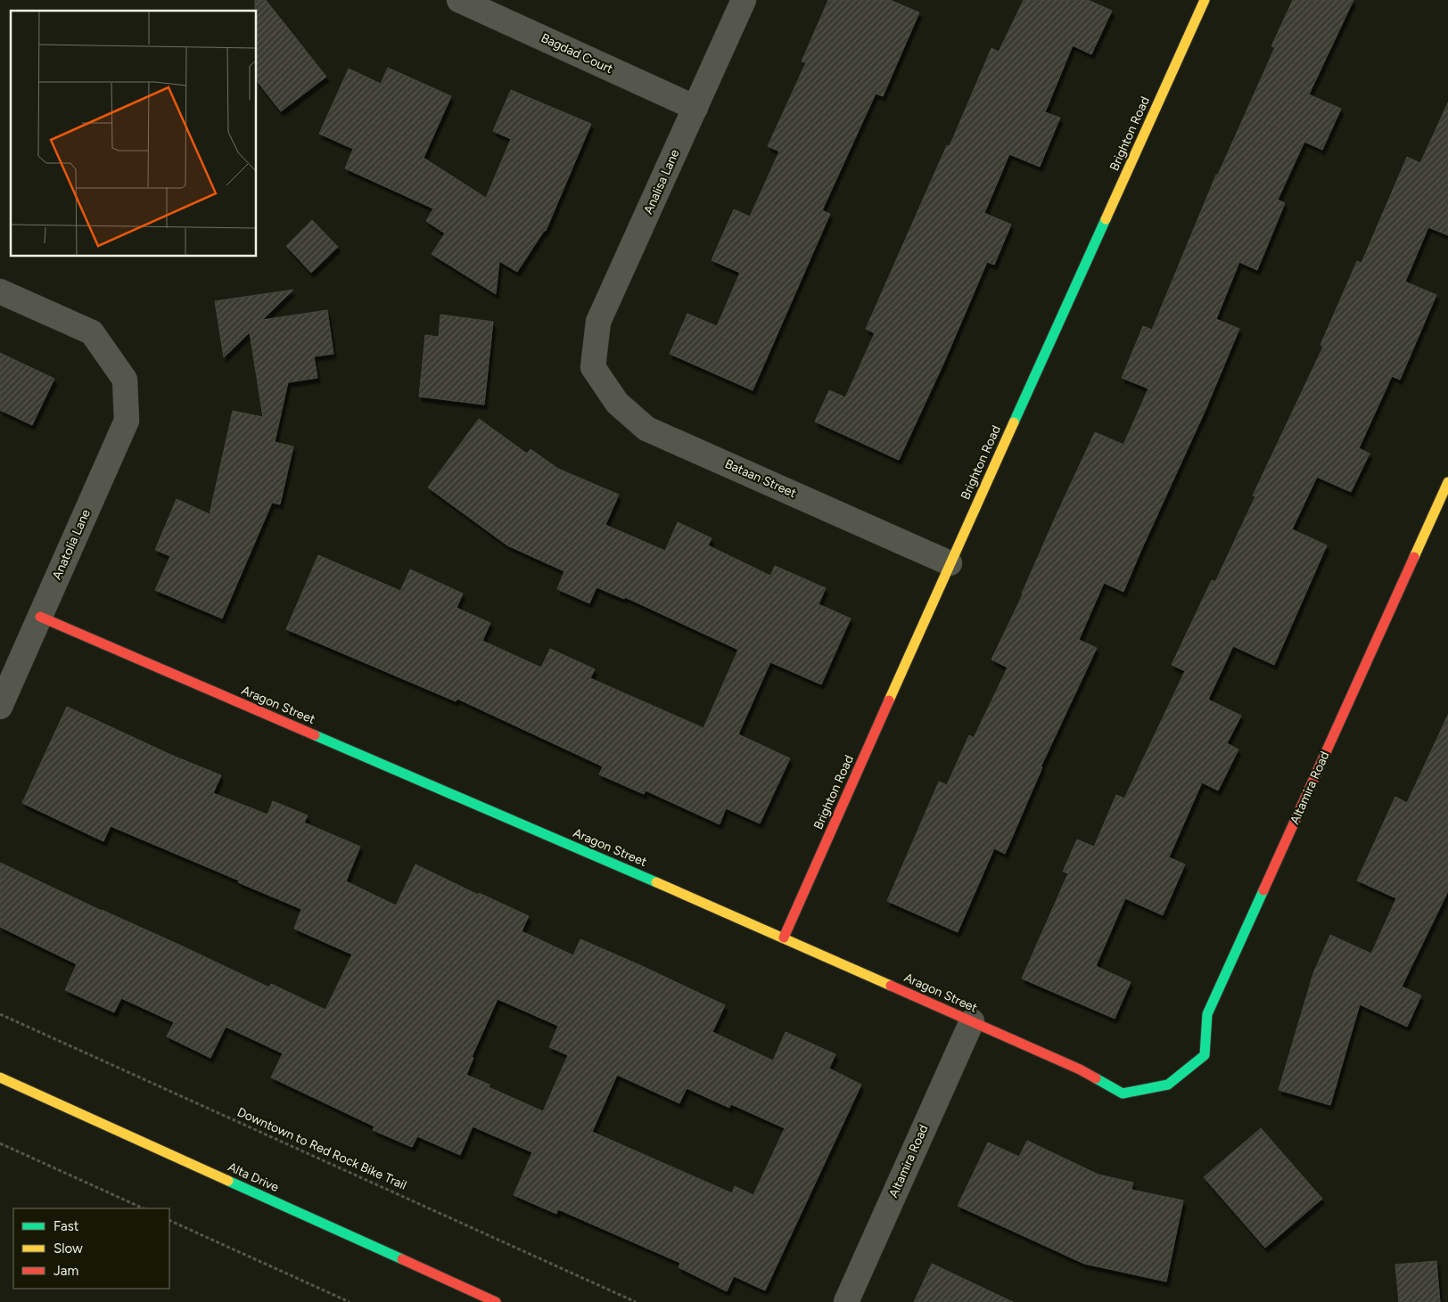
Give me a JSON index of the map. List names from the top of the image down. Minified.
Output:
{"streets":{"street":["Bagdad Court","Brighton Road","Analisa Lane","Bataan Street","Anatolia Lane","Aragon Street","Altamira Road","Alta Drive"],"path":["Downtown to Red Rock Bike Trail"]},"crossings":[["Bagdad Court","Analisa Lane"],["Brighton Road","Bataan Street"],["Brighton Road","Aragon Street"],["Analisa Lane","Bataan Street"],["Anatolia Lane","Aragon Street"],["Aragon Street","Altamira Road"]],"legend":["Fast","Slow","Jam"]}
